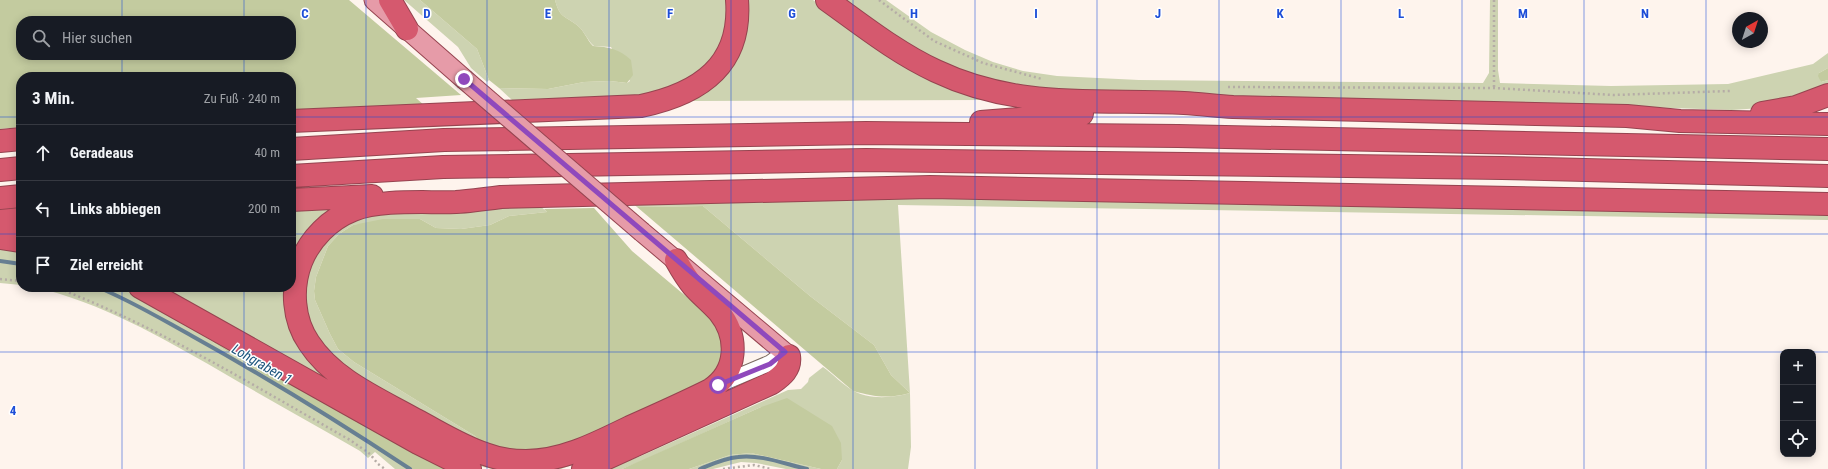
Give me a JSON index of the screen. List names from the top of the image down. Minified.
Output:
{"water":["Lohgraben 1"],"north":"top right","page":{"search":"Hier suchen","heading":["3 Min.","Zu Fuß · 240 m"],"list":[["Geradeaus","40 m"],["Links abbiegen","200 m"],"Ziel erreicht"],"map_buttons":["+","−"]},"grid":{"columns":["C","D","E","F","G","H","I","J","K","L","M","N"],"rows":["4"]}}
